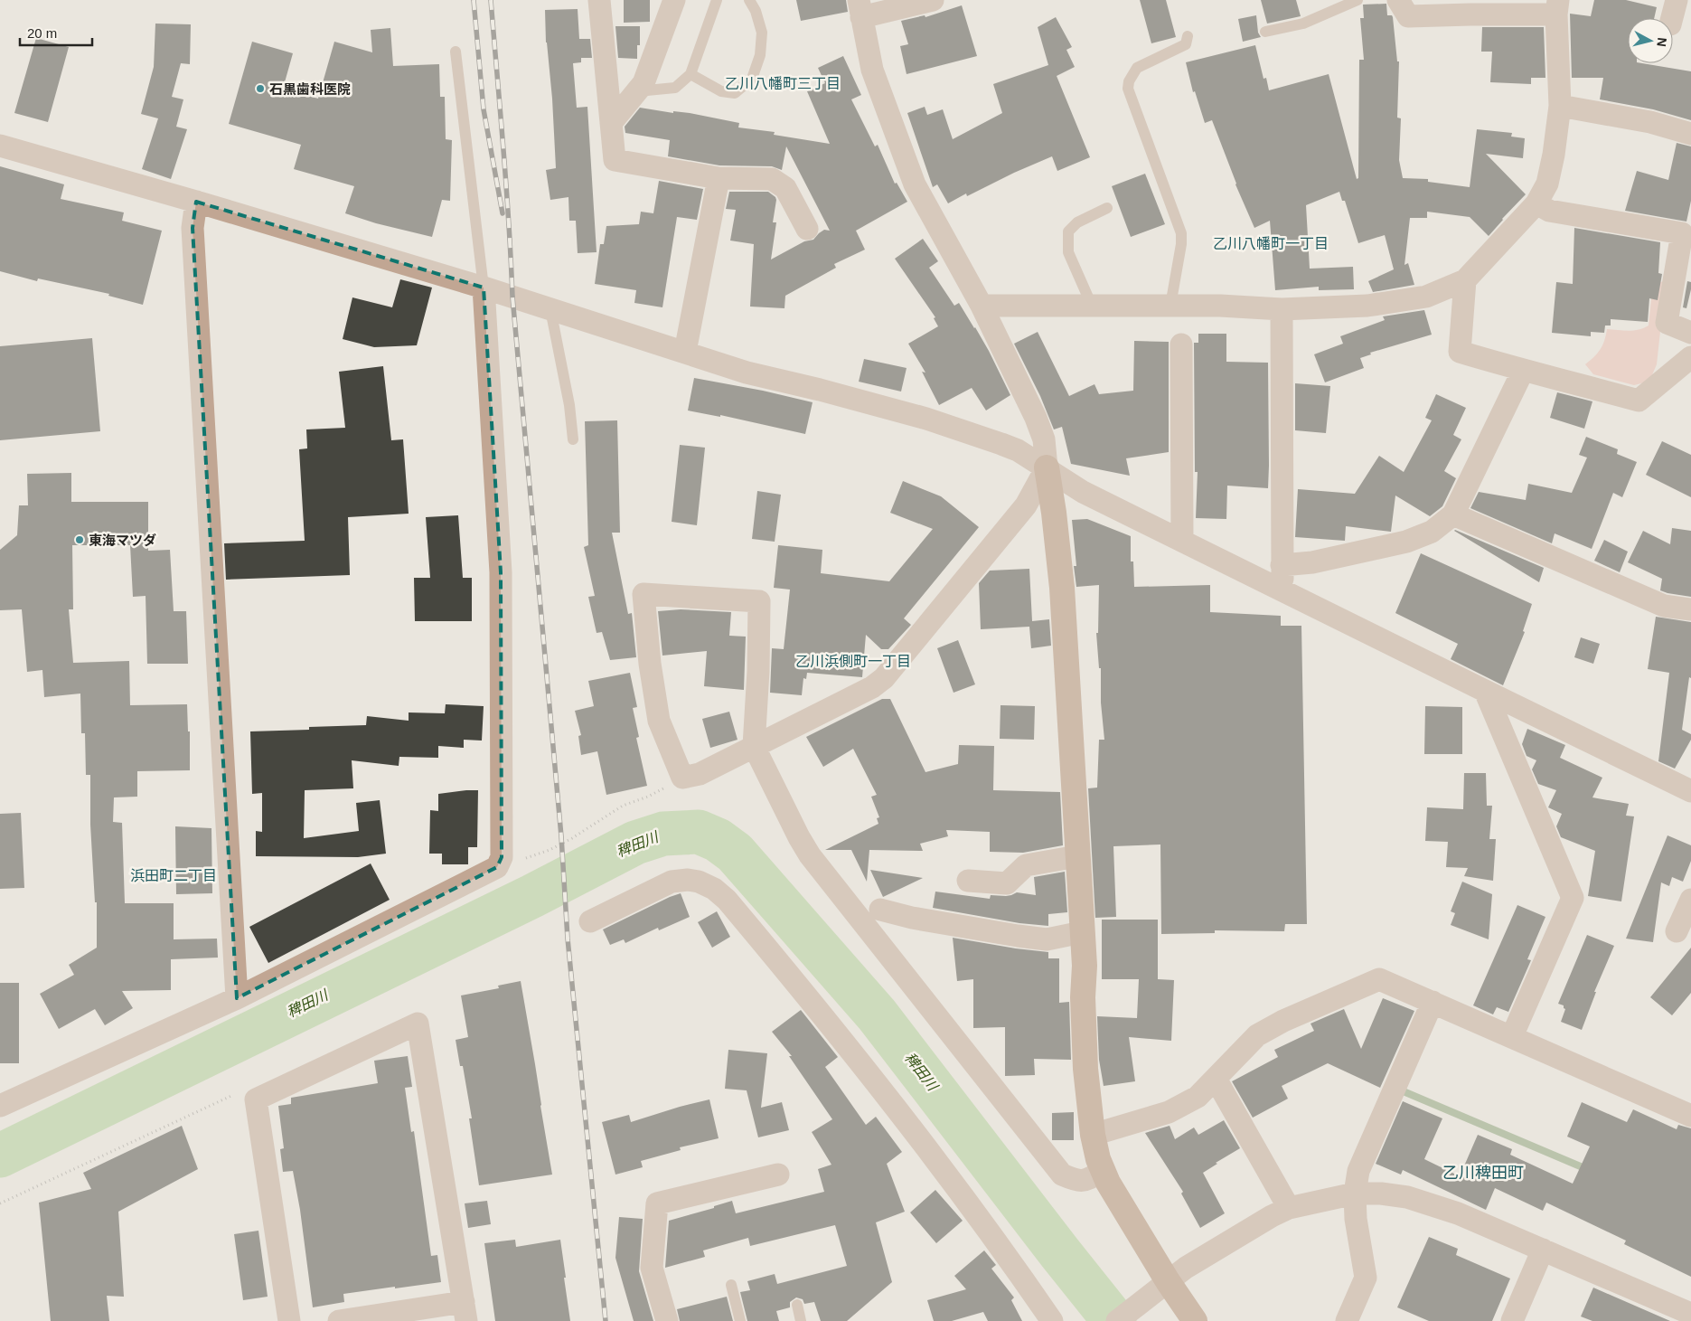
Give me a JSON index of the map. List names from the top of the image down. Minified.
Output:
{"districts":["乙川八幡町三丁目","乙川八幡町一丁目","乙川浜側町一丁目","浜田町二丁目","乙川稗田町"],"water":["稗田川"],"places":["石黒歯科医院","東海マツダ"],"scale_bar":"20 m","north":"right"}
